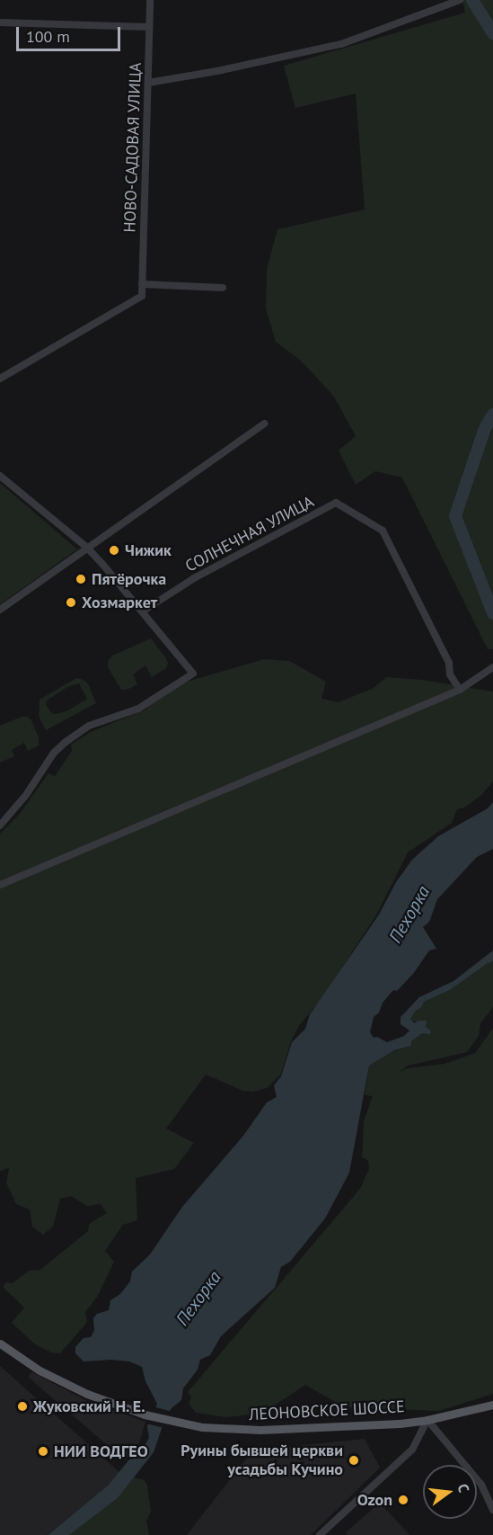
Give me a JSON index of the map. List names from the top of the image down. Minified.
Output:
{"streets":{"main road":["ЛЕОНОВСКОЕ ШОССЕ"],"street":["НОВО-САДОВАЯ УЛИЦА","СОЛНЕЧНАЯ УЛИЦА"]},"water":["Пехорка"],"places":["Чижик","Пятёрочка","Хозмаркет","Жуковский Н. Е.","НИИ ВОДГЕО","Руины бывшей церкви усадьбы Кучино","Ozon"],"scale_bar":"100 m","north":"right"}
